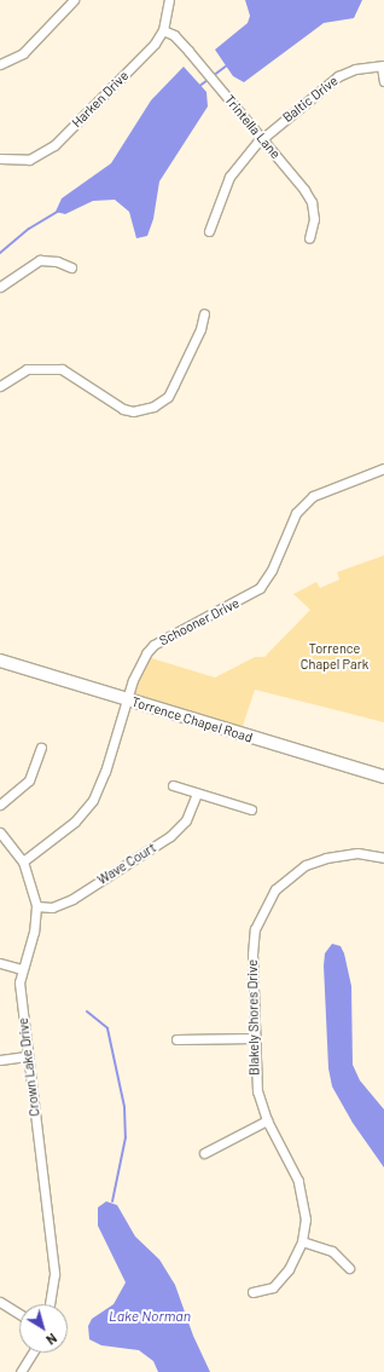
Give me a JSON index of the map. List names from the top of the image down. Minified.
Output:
{"streets":{"street":["Harken Drive","Baltic Drive","Trintella Lane","Schooner Drive","Torrence Chapel Road","Wave Court","Blakely Shores Drive","Crown Lake Drive"]},"crossings":[["Harken Drive","Trintella Lane"],["Baltic Drive","Trintella Lane"],["Schooner Drive","Torrence Chapel Road"],["Schooner Drive","Crown Lake Drive"],["Wave Court","Crown Lake Drive"]],"water":["Lake Norman"],"parks":["Torrence Chapel Park"],"north":"bottom right"}
